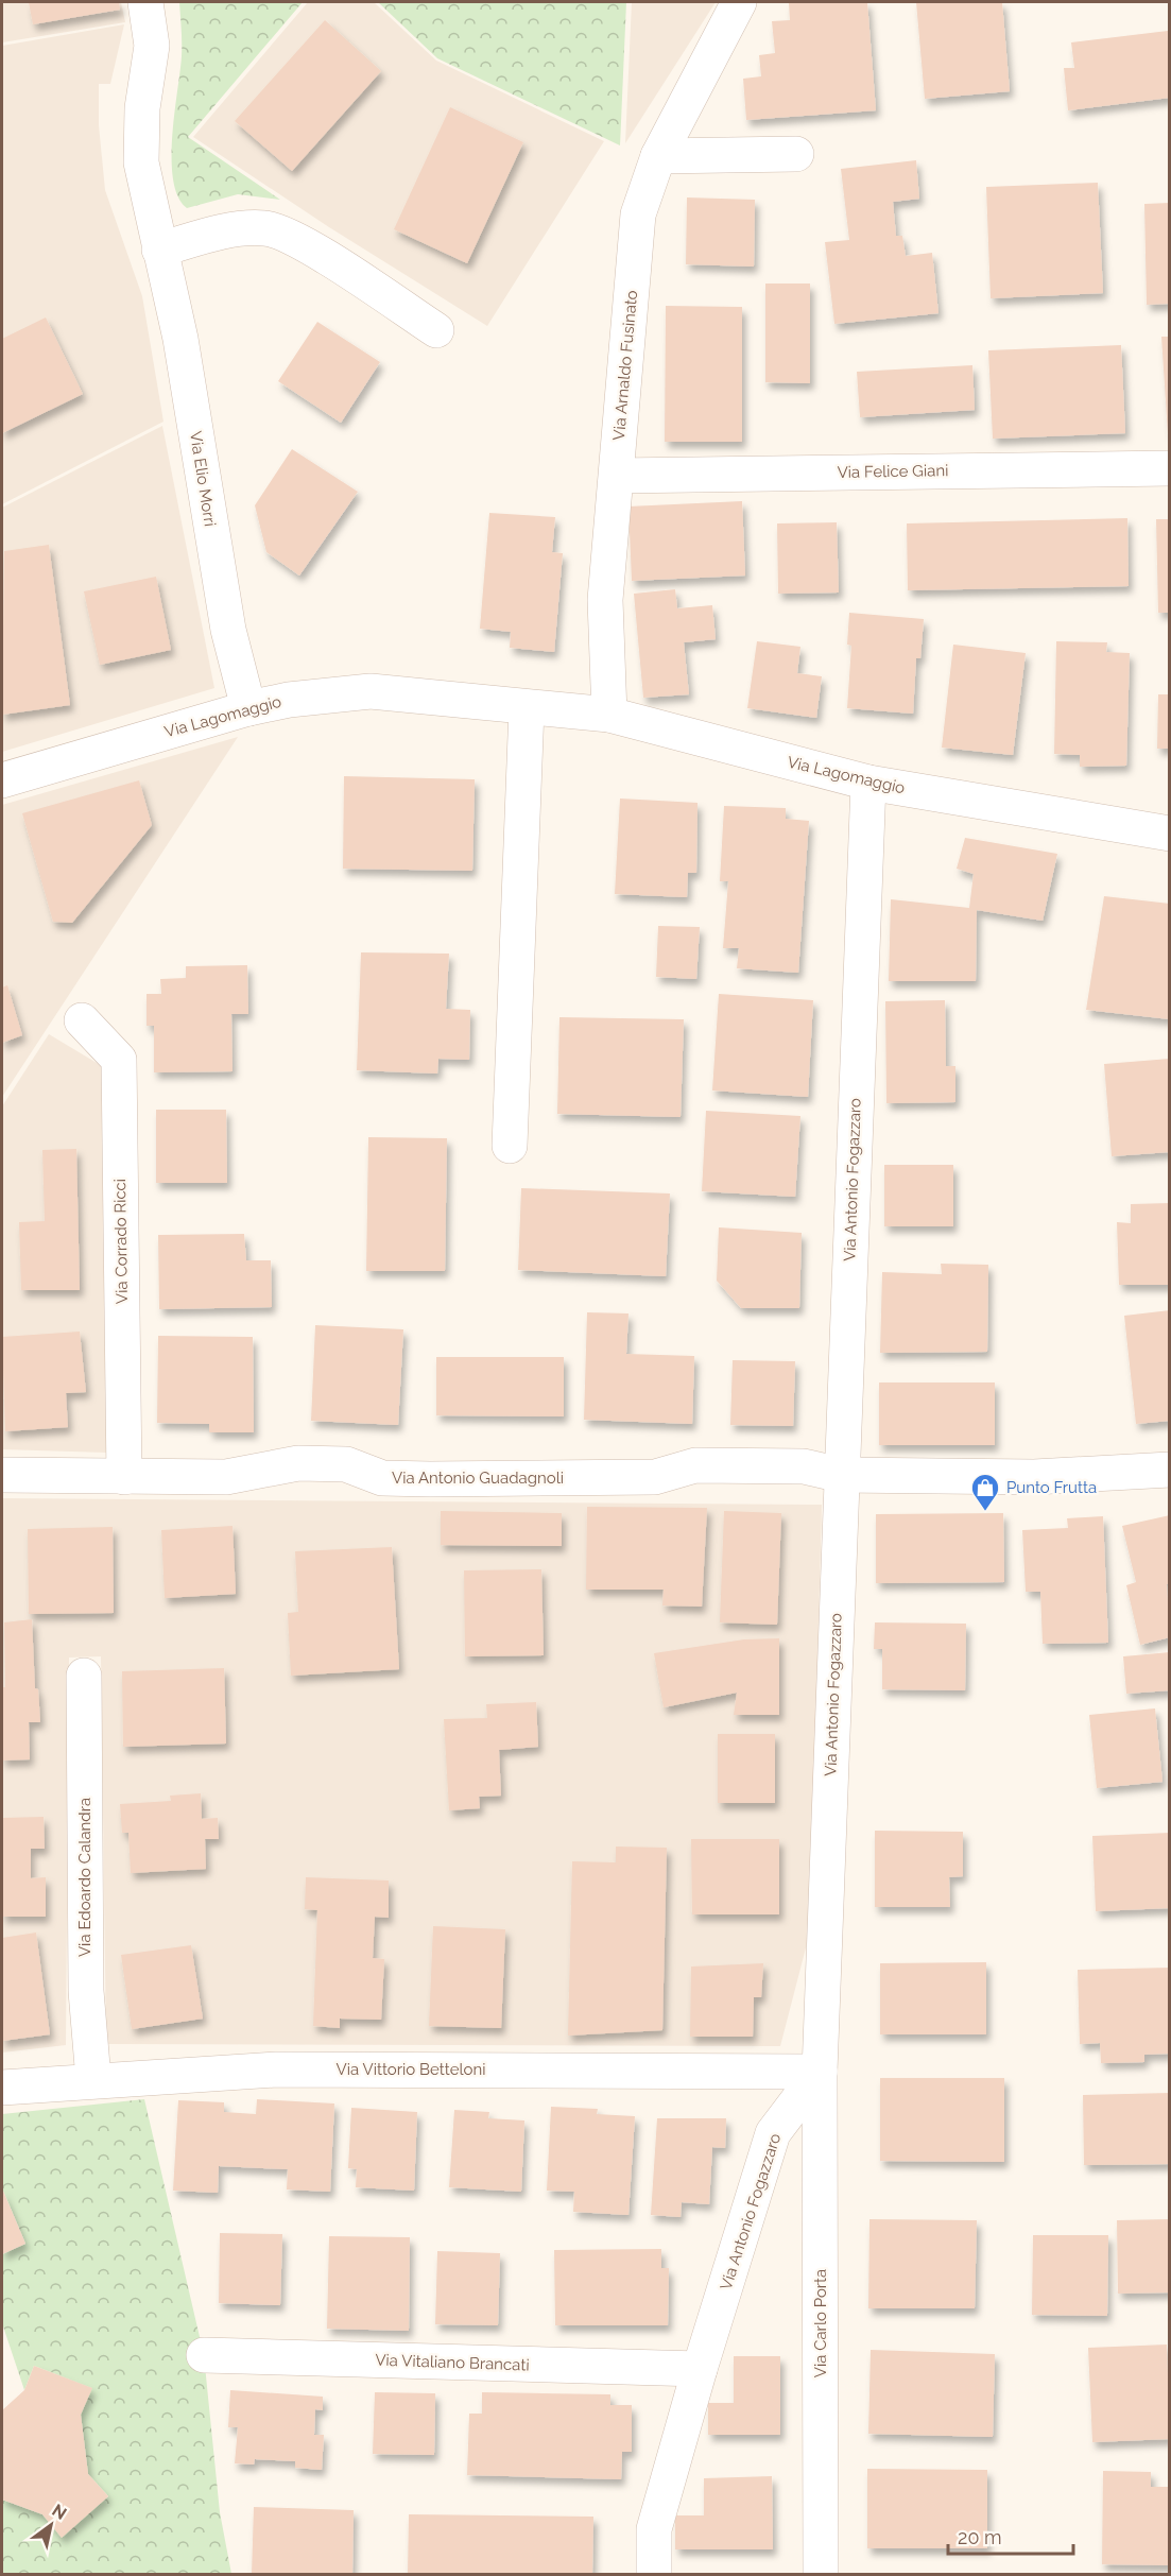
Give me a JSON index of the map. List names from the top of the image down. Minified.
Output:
{"streets":{"street":["Via Arnaldo Fusinato","Via Felice Giani","Via Elio Morri","Via Lagomaggio","Via Antonio Fogazzaro","Via Corrado Ricci","Via Antonio Guadagnoli","Via Edoardo Calandra","Via Vittorio Betteloni","Via Carlo Porta","Via Vitaliano Brancati"]},"crossings":[["Via Arnaldo Fusinato","Via Felice Giani"],["Via Arnaldo Fusinato","Via Lagomaggio"],["Via Elio Morri","Via Lagomaggio"],["Via Lagomaggio","Via Antonio Fogazzaro"],["Via Antonio Fogazzaro","Via Antonio Guadagnoli"],["Via Antonio Fogazzaro","Via Vittorio Betteloni"],["Via Antonio Fogazzaro","Via Carlo Porta"],["Via Antonio Fogazzaro","Via Vitaliano Brancati"],["Via Corrado Ricci","Via Antonio Guadagnoli"],["Via Edoardo Calandra","Via Vittorio Betteloni"],["Via Vittorio Betteloni","Via Carlo Porta"]],"places":{"shop":["Punto Frutta"]},"scale_bar":"20 m","north":"top right"}
